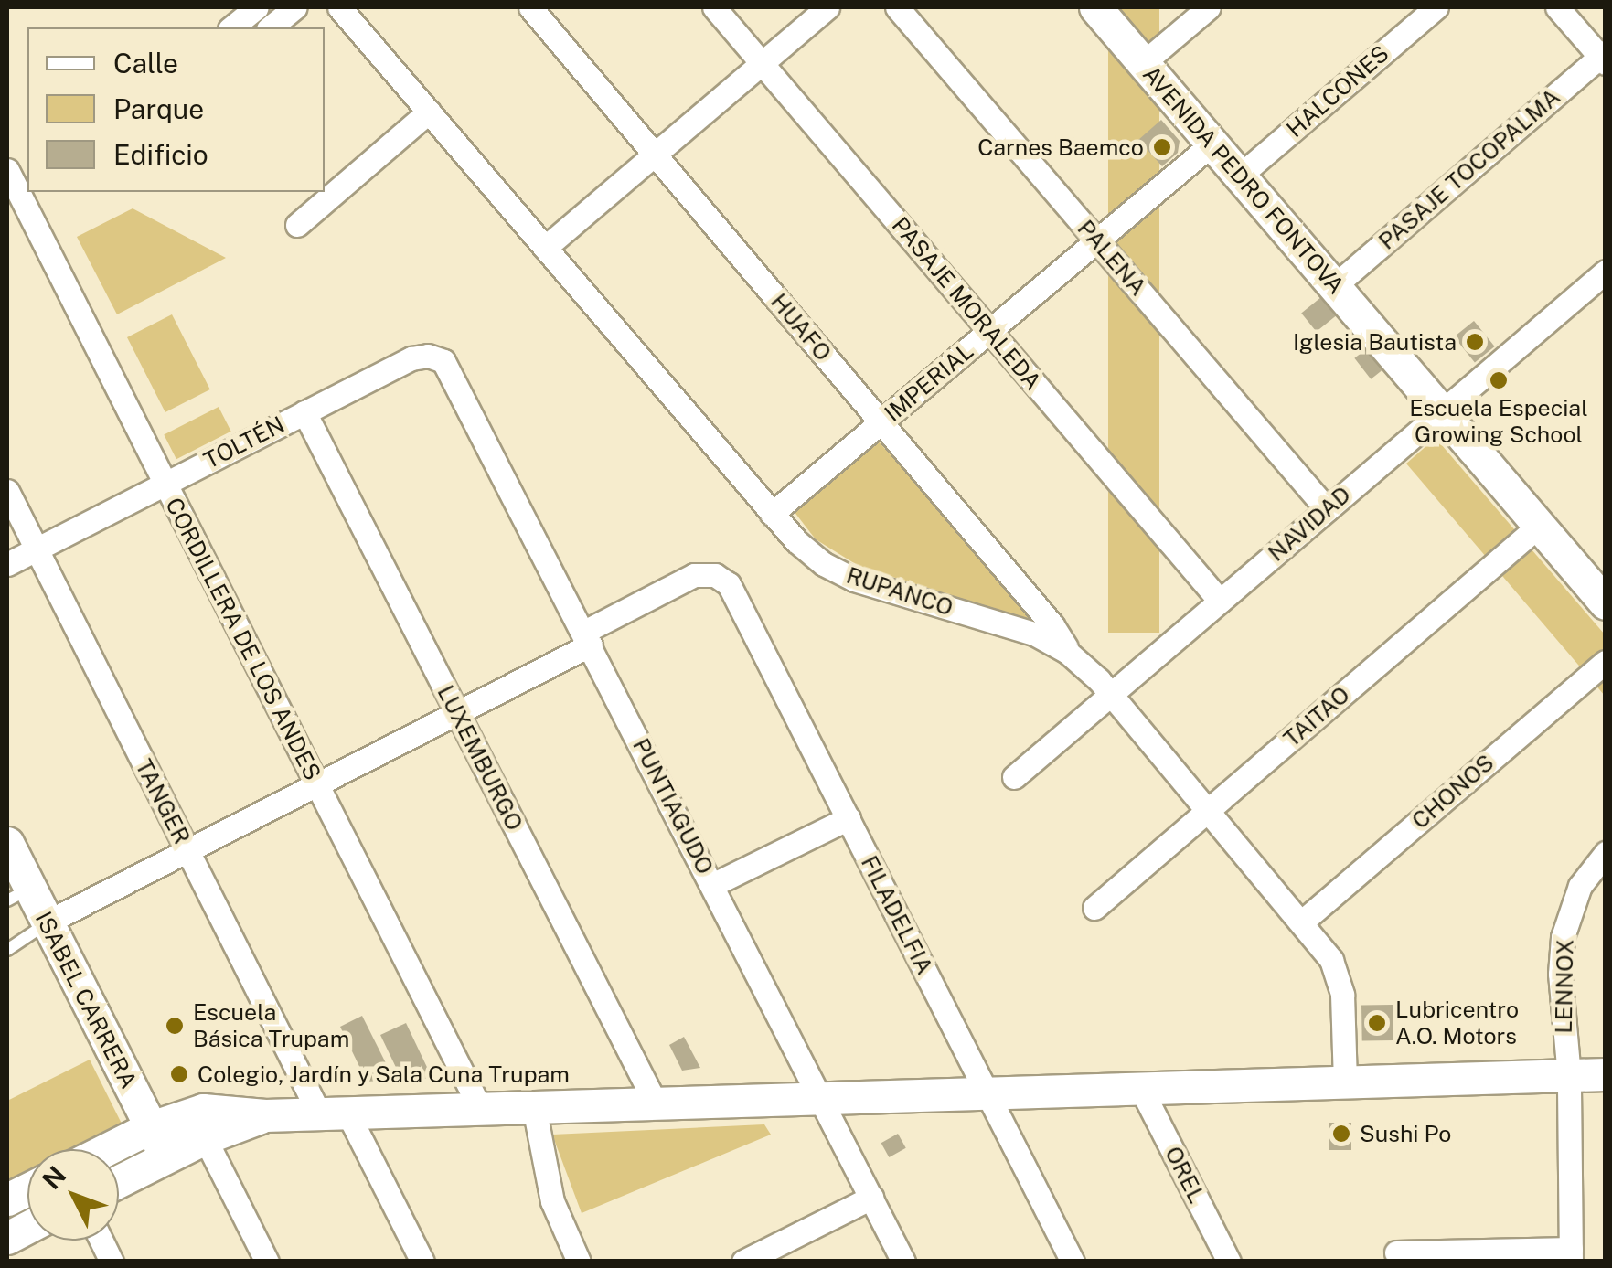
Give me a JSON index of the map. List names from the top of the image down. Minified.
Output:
{"streets":{"main road":["AVENIDA PEDRO FONTOVA","ISABEL CARRERA"],"street":["HALCONES","PASAJE TOCOPALMA","PALENA","PASAJE MORALEDA","HUAFO","IMPERIAL","TOLTÉN","NAVIDAD","RUPANCO","CORDILLERA DE LOS ANDES","TAITAO","LUXEMBURGO","CHONOS","TANGER","PUNTIAGUDO","FILADELFIA","LENNOX","OREL"]},"crossings":[["HALCONES","AVENIDA PEDRO FONTOVA"],["PASAJE TOCOPALMA","AVENIDA PEDRO FONTOVA"],["AVENIDA PEDRO FONTOVA","IMPERIAL"],["AVENIDA PEDRO FONTOVA","NAVIDAD"],["AVENIDA PEDRO FONTOVA","TAITAO"],["PALENA","IMPERIAL"],["PALENA","NAVIDAD"],["PASAJE MORALEDA","IMPERIAL"],["PASAJE MORALEDA","NAVIDAD"],["HUAFO","IMPERIAL"],["HUAFO","RUPANCO"],["IMPERIAL","RUPANCO"],["TOLTÉN","CORDILLERA DE LOS ANDES"],["TOLTÉN","LUXEMBURGO"],["TOLTÉN","TANGER"],["TOLTÉN","PUNTIAGUDO"],["NAVIDAD","RUPANCO"],["RUPANCO","TAITAO"],["RUPANCO","CHONOS"],["PUNTIAGUDO","FILADELFIA"]],"places":["Carnes Baemco","Iglesia Bautista","Escuela Especial Growing School","Lubricentro A.O. Motors","Escuela Básica Trupam","Colegio, Jardín y Sala Cuna Trupam","Sushi Po"],"legend":["Calle","Parque","Edificio"],"north":"top left"}
